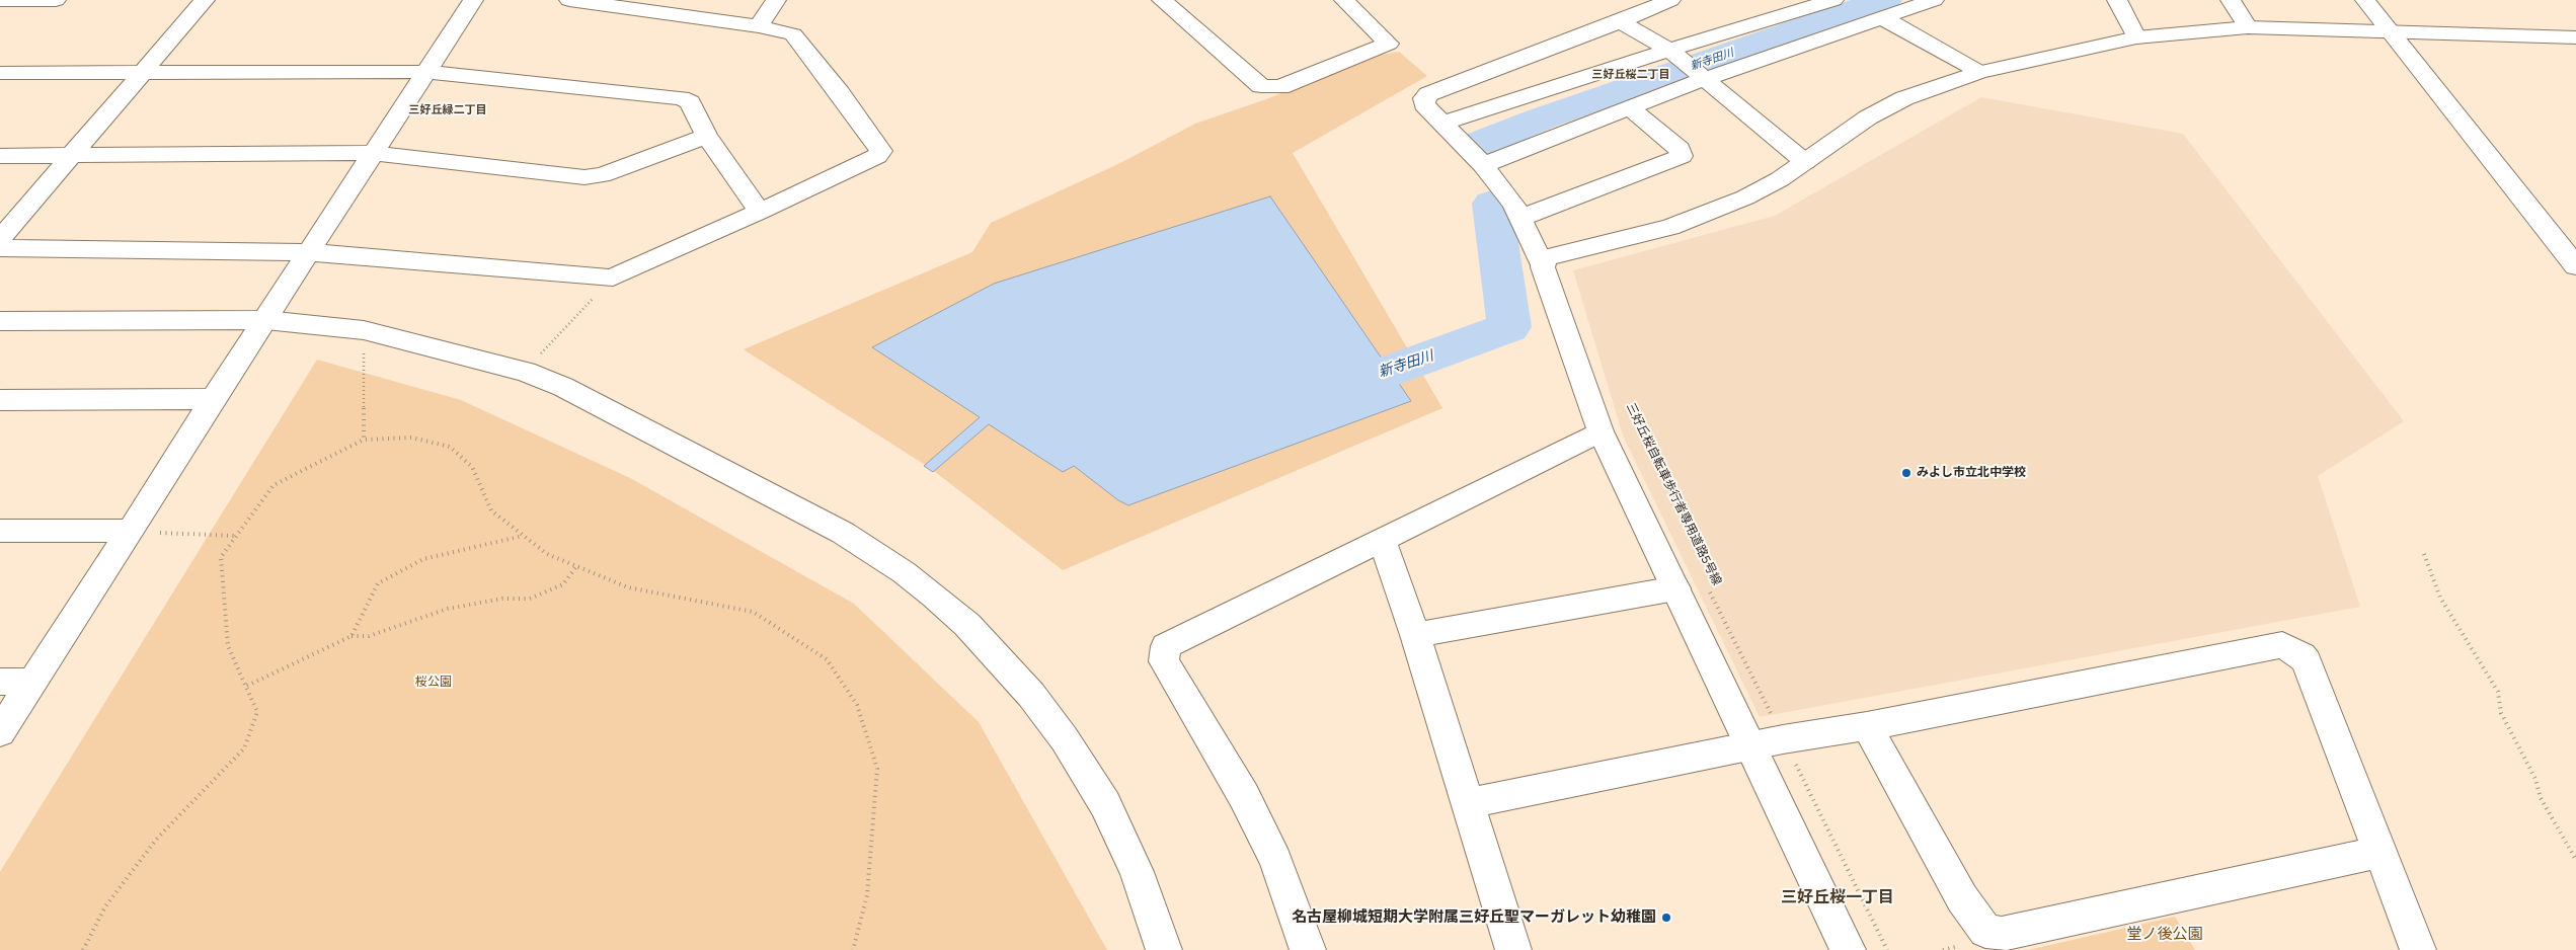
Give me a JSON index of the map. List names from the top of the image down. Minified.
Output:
{"streets":{"path":["三好丘桜自転車歩行者専用道路5号線"]},"districts":["三好丘桜二丁目","三好丘緑二丁目","三好丘桜一丁目"],"water":["新寺田川"],"parks":["桜公園","堂ノ後公園"],"places":["みよし市立北中学校","名古屋柳城短期大学附属三好丘聖マーガレット幼稚園"]}
